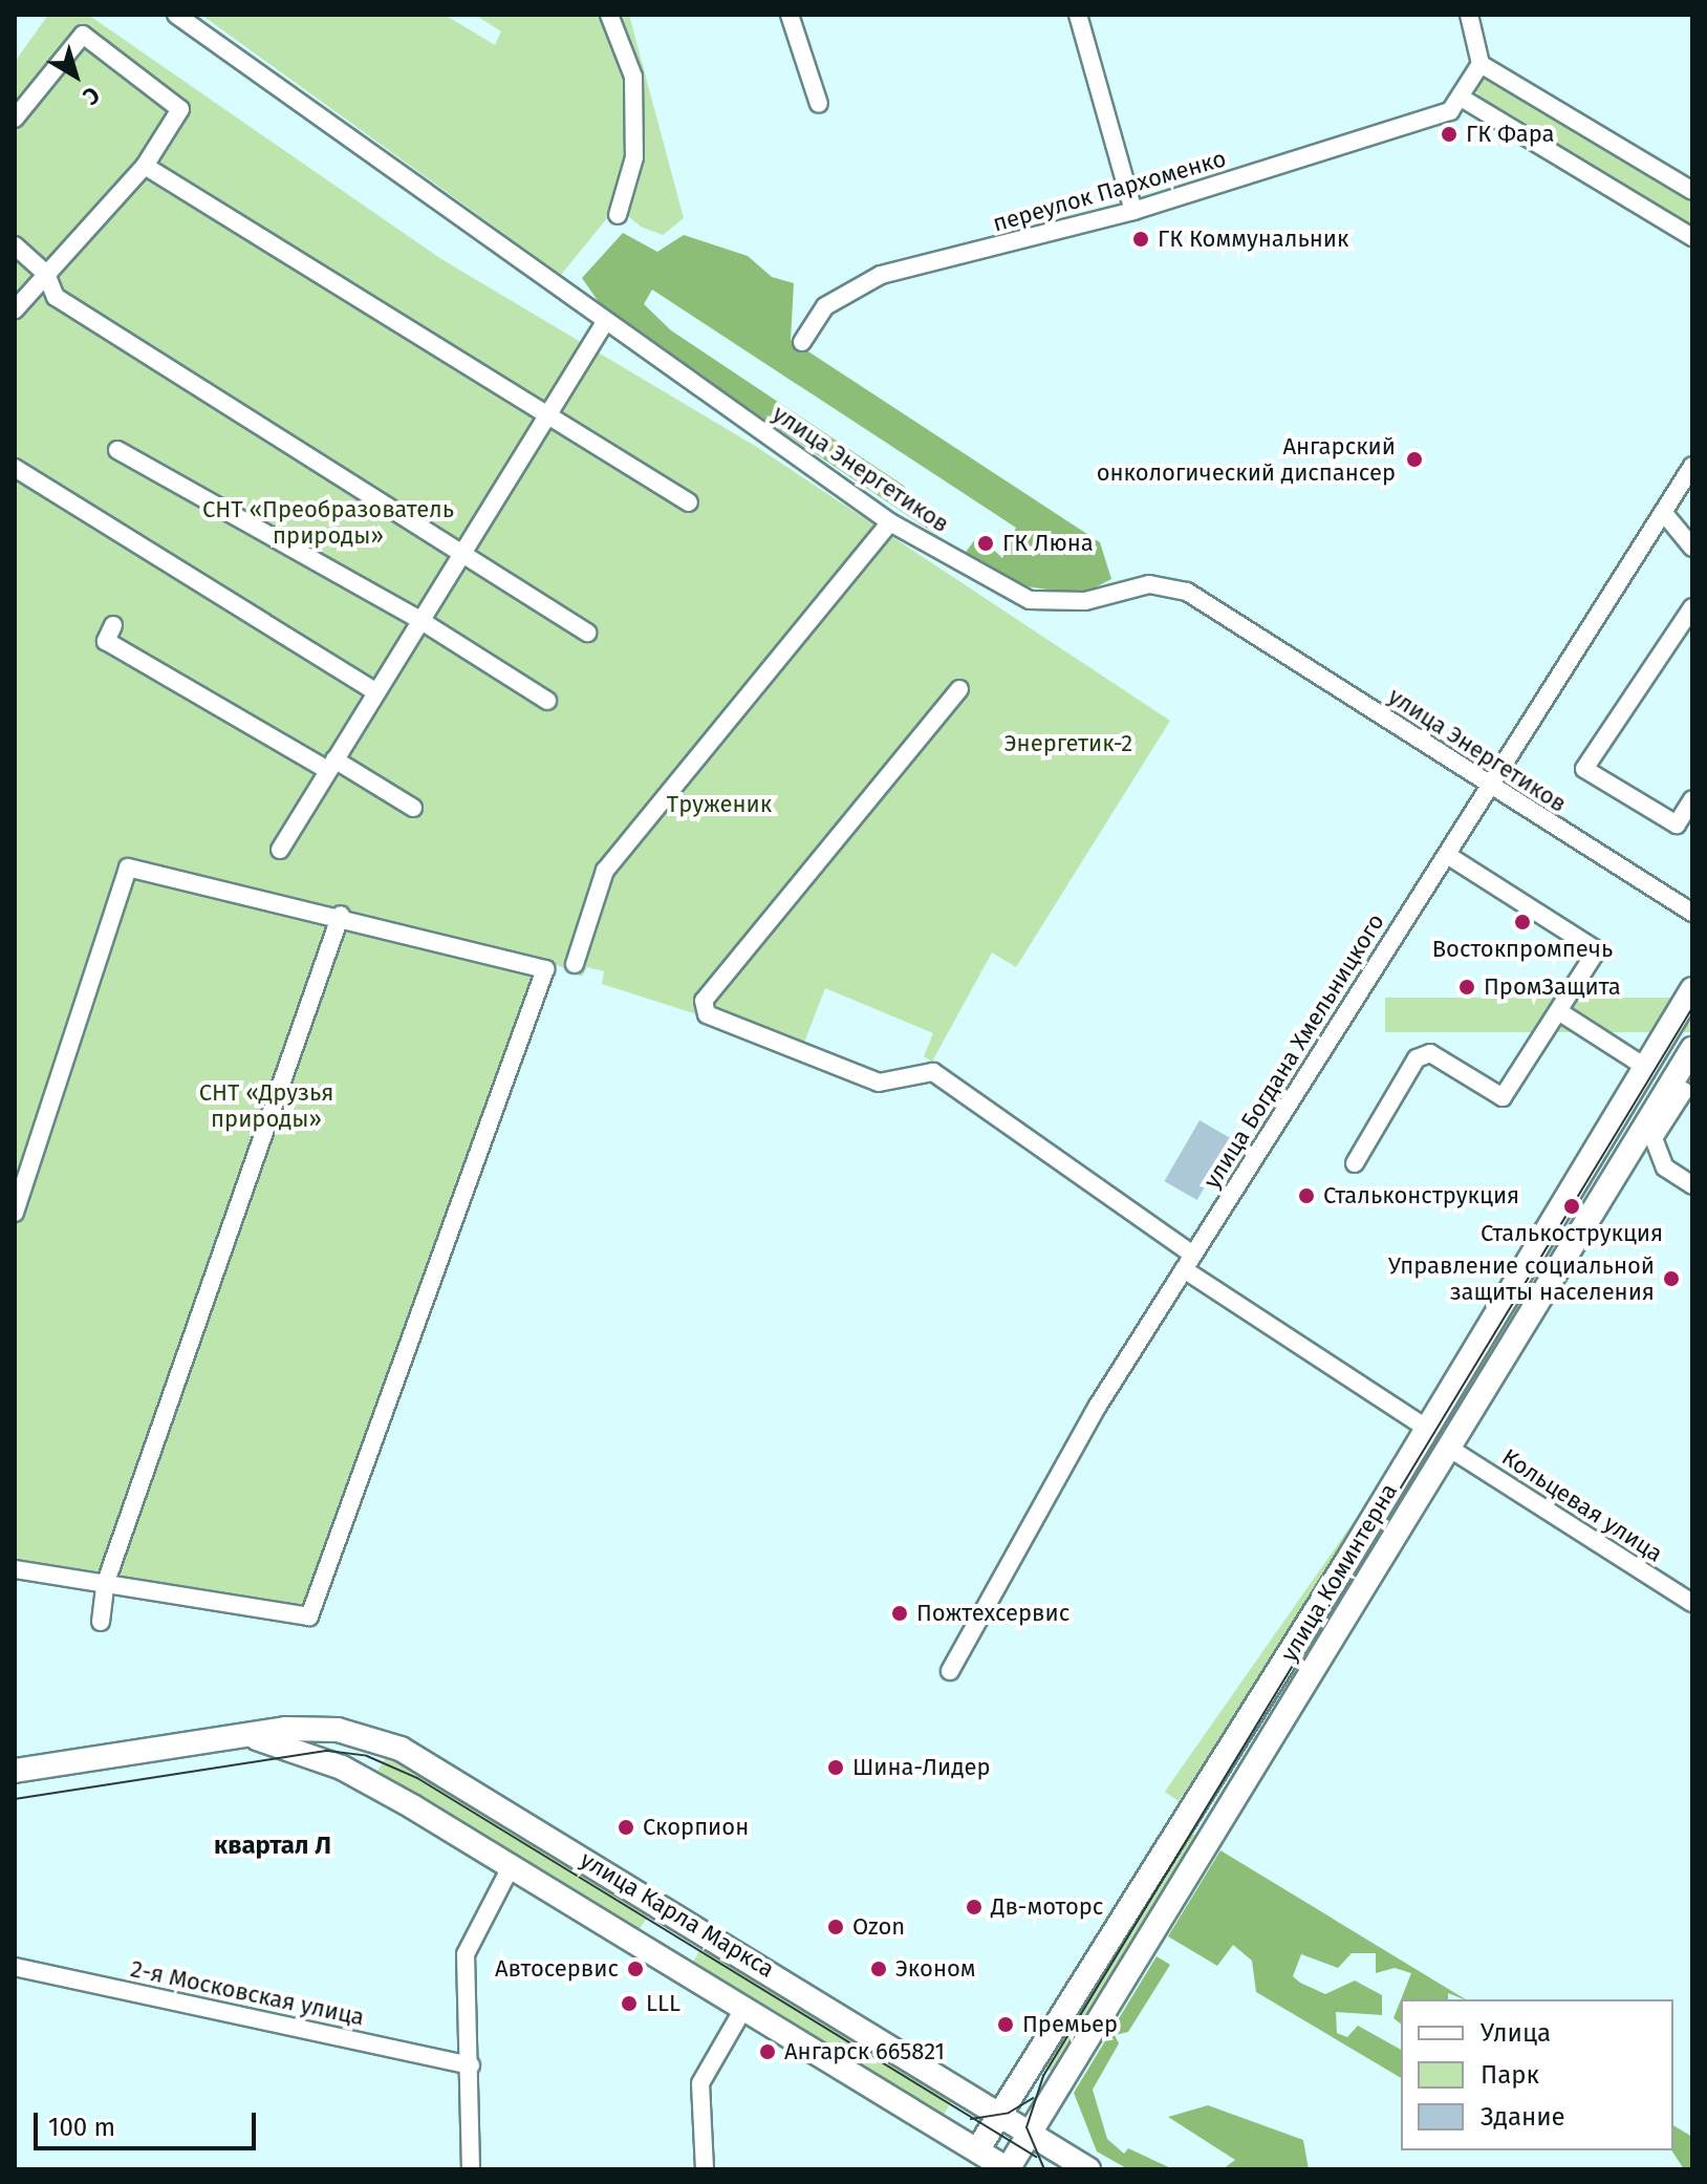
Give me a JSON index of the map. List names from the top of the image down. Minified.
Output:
{"streets":{"street":["переулок Пархоменко","улица Энергетиков","улица Богдана Хмельницкого","Кольцевая улица","улица Коминтерна","улица Карла Маркса","2-я Московская улица"]},"crossings":[["улица Энергетиков","улица Богдана Хмельницкого"],["Кольцевая улица","улица Коминтерна"],["улица Коминтерна","улица Карла Маркса"]],"districts":["квартал Л"],"parks":["СНТ «Преобразователь природы»","Энергетик-2","Труженик","СНТ «Друзья природы»"],"places":["ГК Фара","ГК Коммунальник","Ангарский онкологический диспансер","ГК Люна","Востокпромпечь","ПромЗащита","Стальконструкция","Сталькострукция","Управление социальной защиты населения","Пожтехсервис","Шина-Лидер","Скорпион","Дв-моторс","Ozon","Автосервис","Эконом","LLL","Премьер","Ангарск 665821"],"legend":["Улица","Парк","Здание"],"scale_bar":"100 m","north":"bottom right"}
